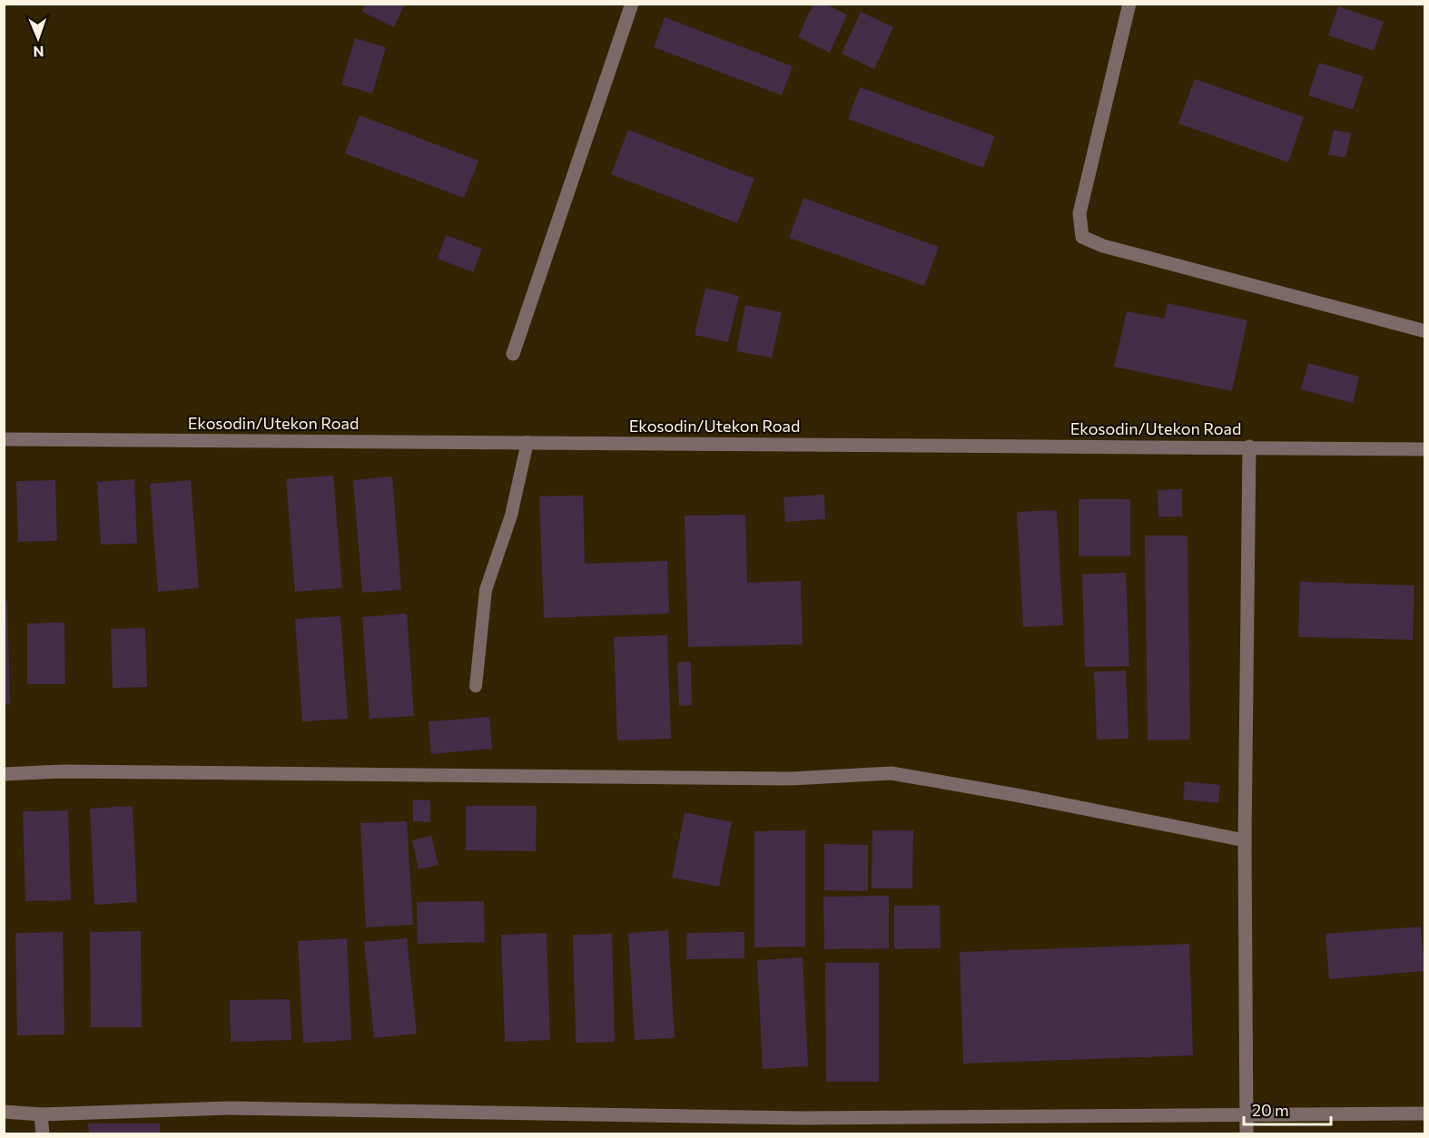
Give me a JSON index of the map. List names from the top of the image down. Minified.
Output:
{"streets":{"street":["Ekosodin/Utekon Road"]},"scale_bar":"20 m","north":"bottom"}
